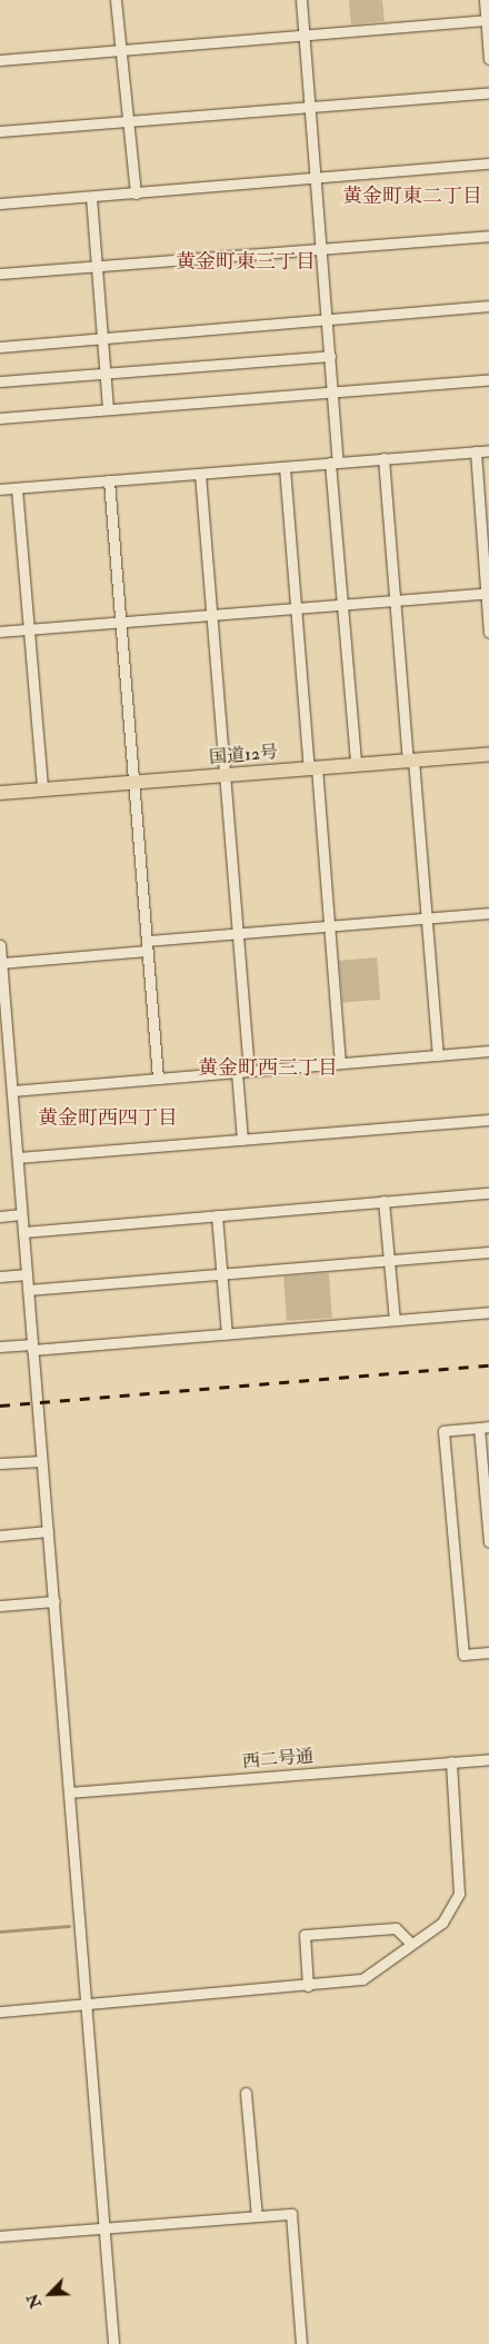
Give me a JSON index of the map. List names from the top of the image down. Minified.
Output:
{"streets":{"highway":["国道12号"],"street":["西二号通"]},"districts":["黄金町東二丁目","黄金町東三丁目","黄金町西三丁目","黄金町西四丁目"],"north":"bottom left"}
